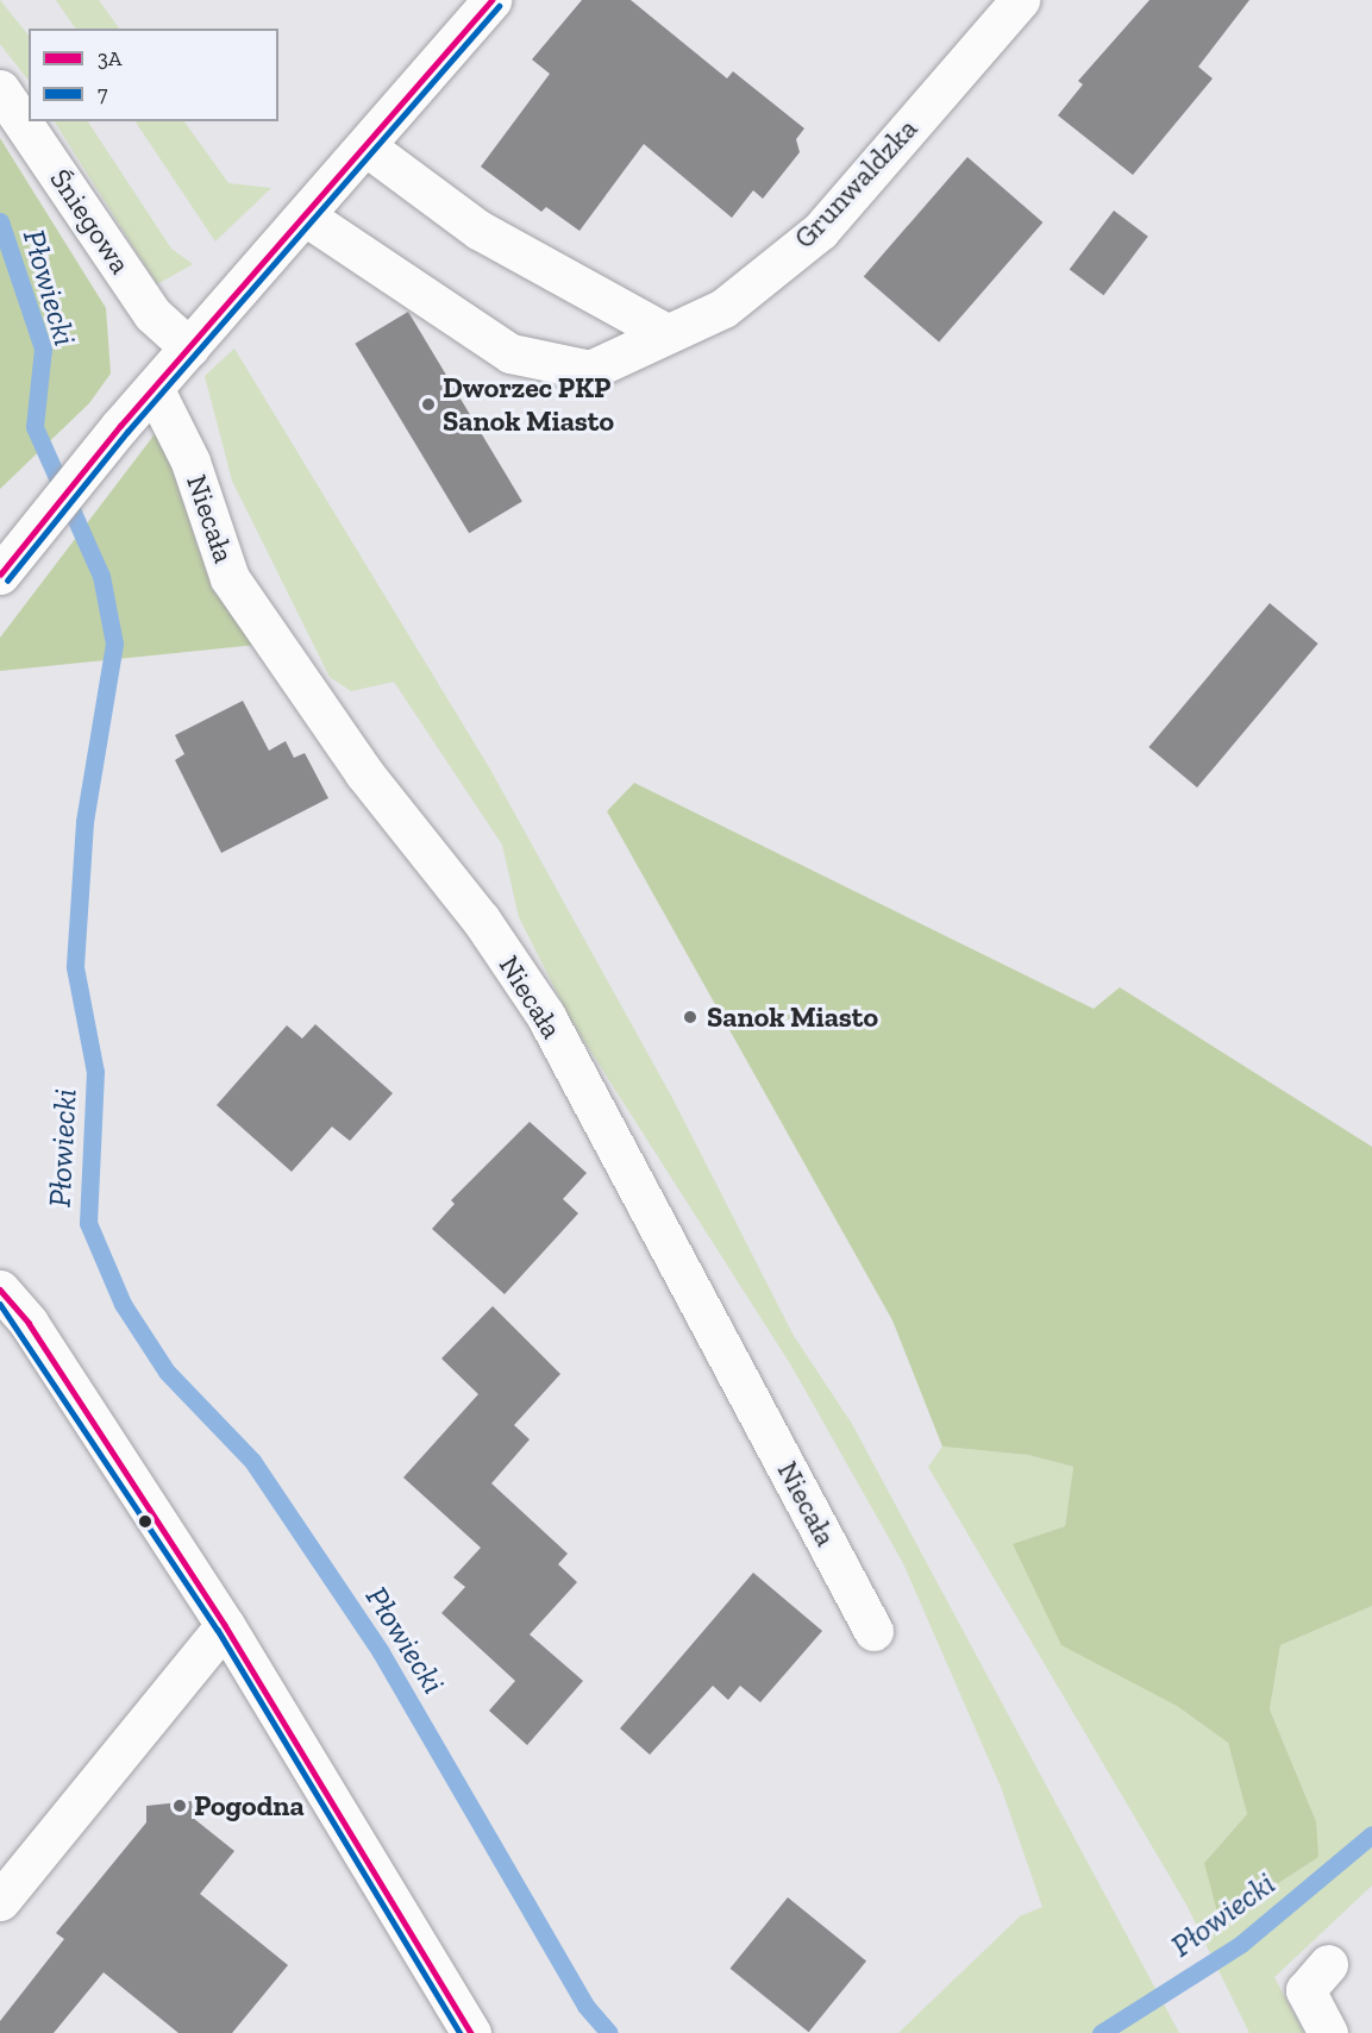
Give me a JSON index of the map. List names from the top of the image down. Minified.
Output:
{"streets":{"street":["Grunwaldzka","Śniegowa","Niecała"]},"water":["Płowiecki"],"places":["Dworzec PKP Sanok Miasto","Sanok Miasto","Pogodna"],"lines":["transit line 3A","transit line 7"],"legend":["3A","7"]}
